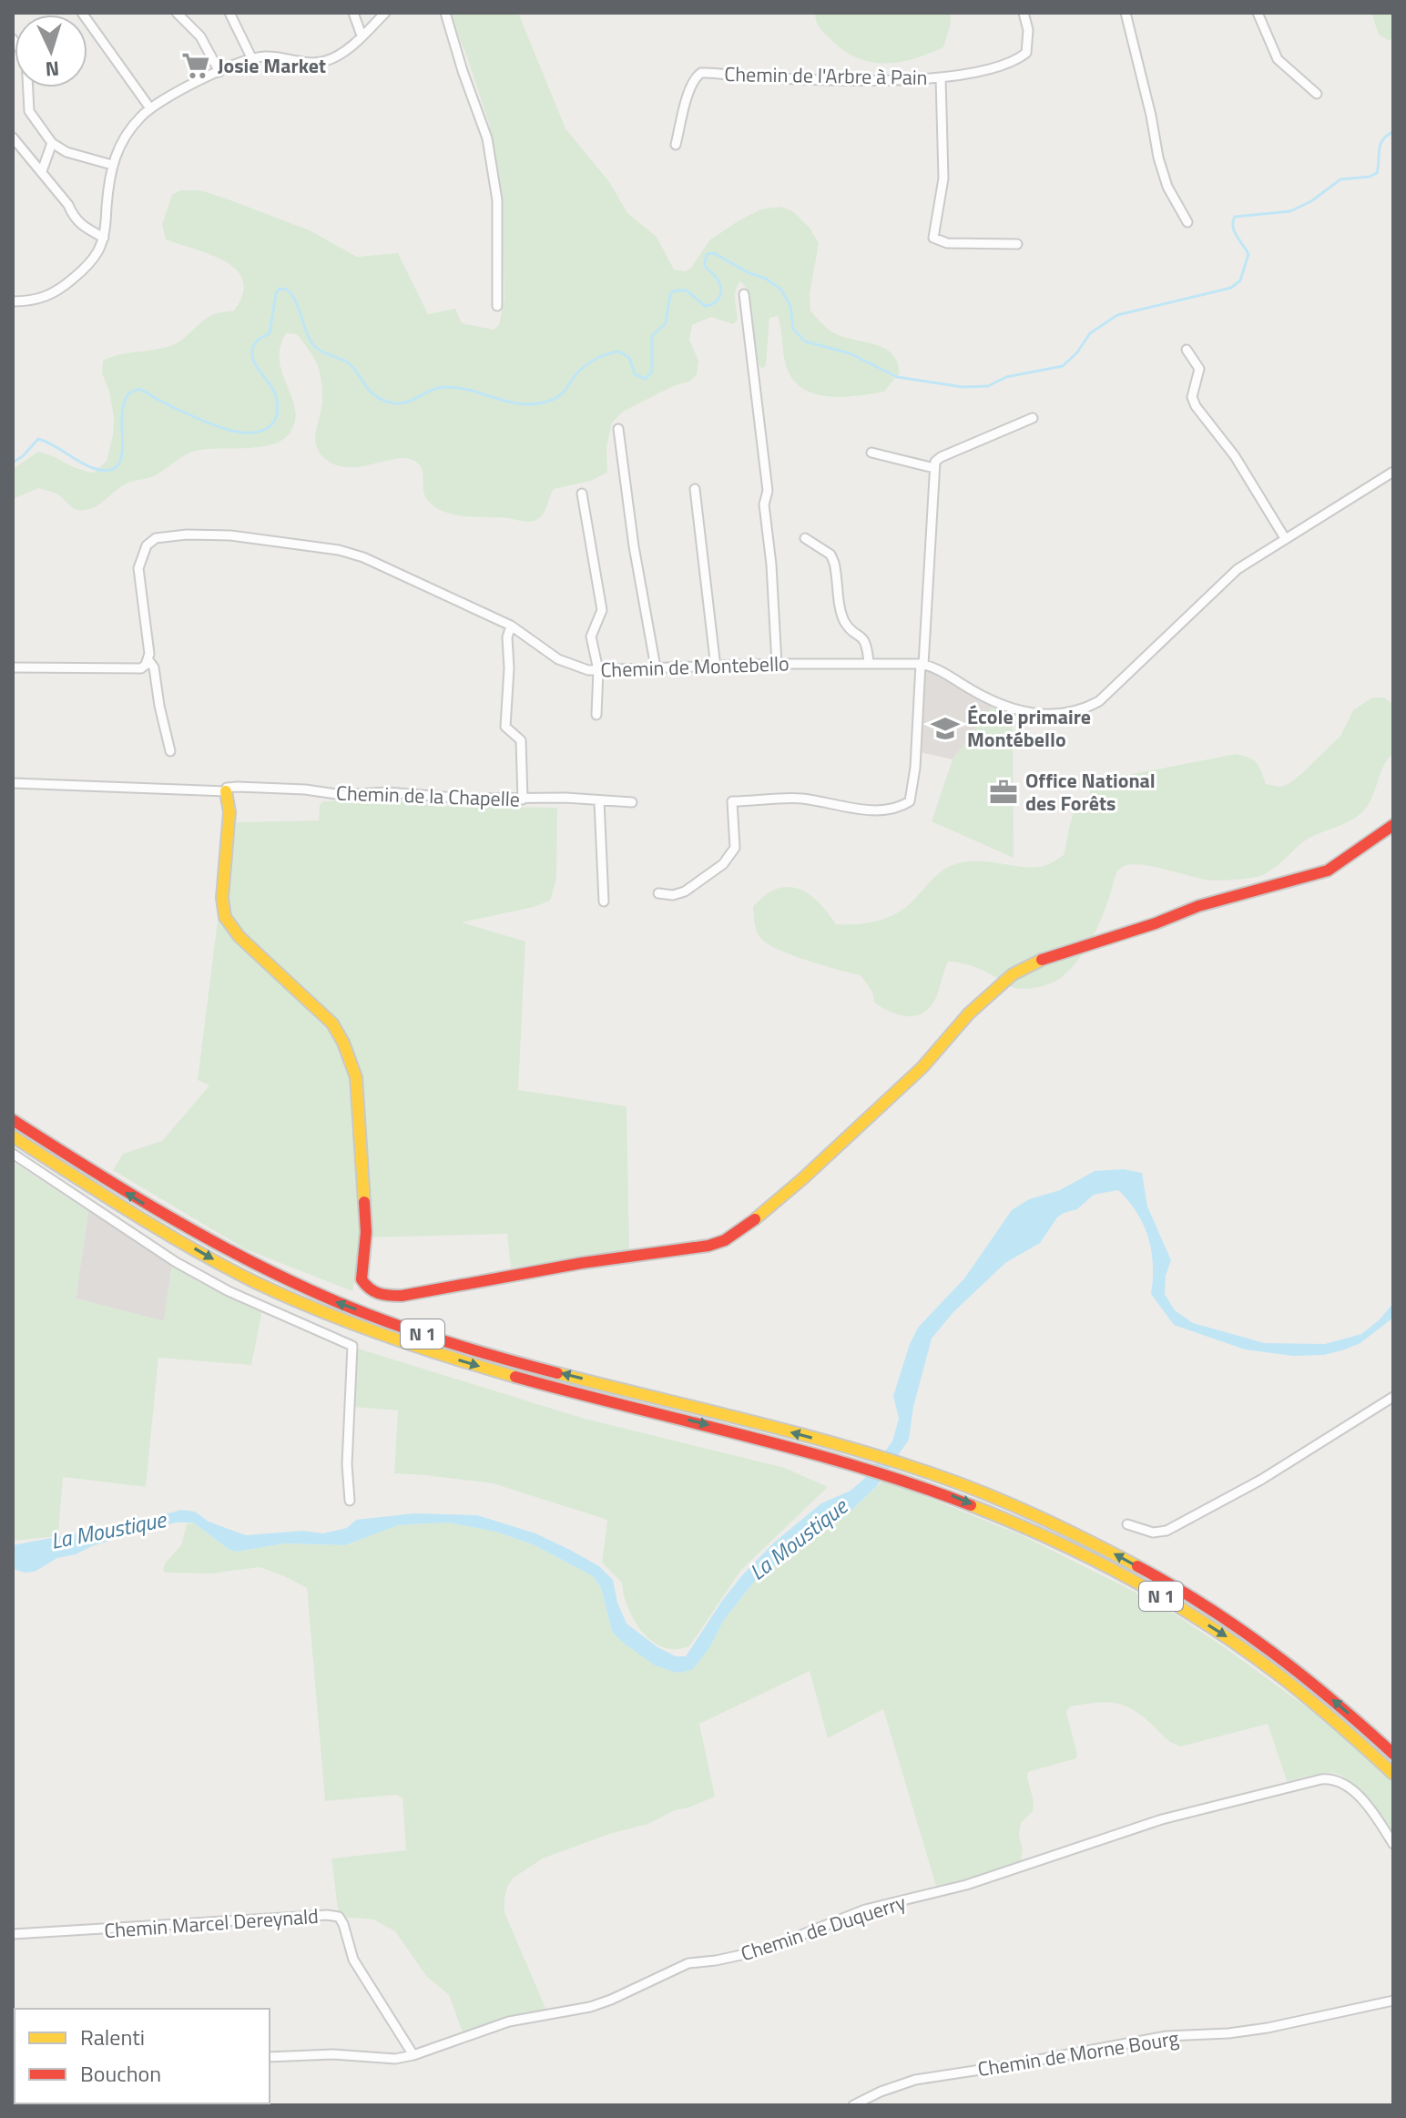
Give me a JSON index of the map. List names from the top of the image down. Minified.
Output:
{"streets":{"main road":["N 1"],"street":["Chemin de l'Arbre à Pain","Chemin de Montebello","Chemin de la Chapelle","Chemin Marcel Dereynald","Chemin de Duquerry","Chemin de Morne Bourg"]},"crossings":[["Chemin Marcel Dereynald","Chemin de Duquerry"]],"water":["La Moustique"],"places":{"supermarket":["Josie Market"],"school or university":["École primaire Montébello"],"office":["Office National des Forêts"]},"legend":["Ralenti","Bouchon"],"north":"bottom"}
